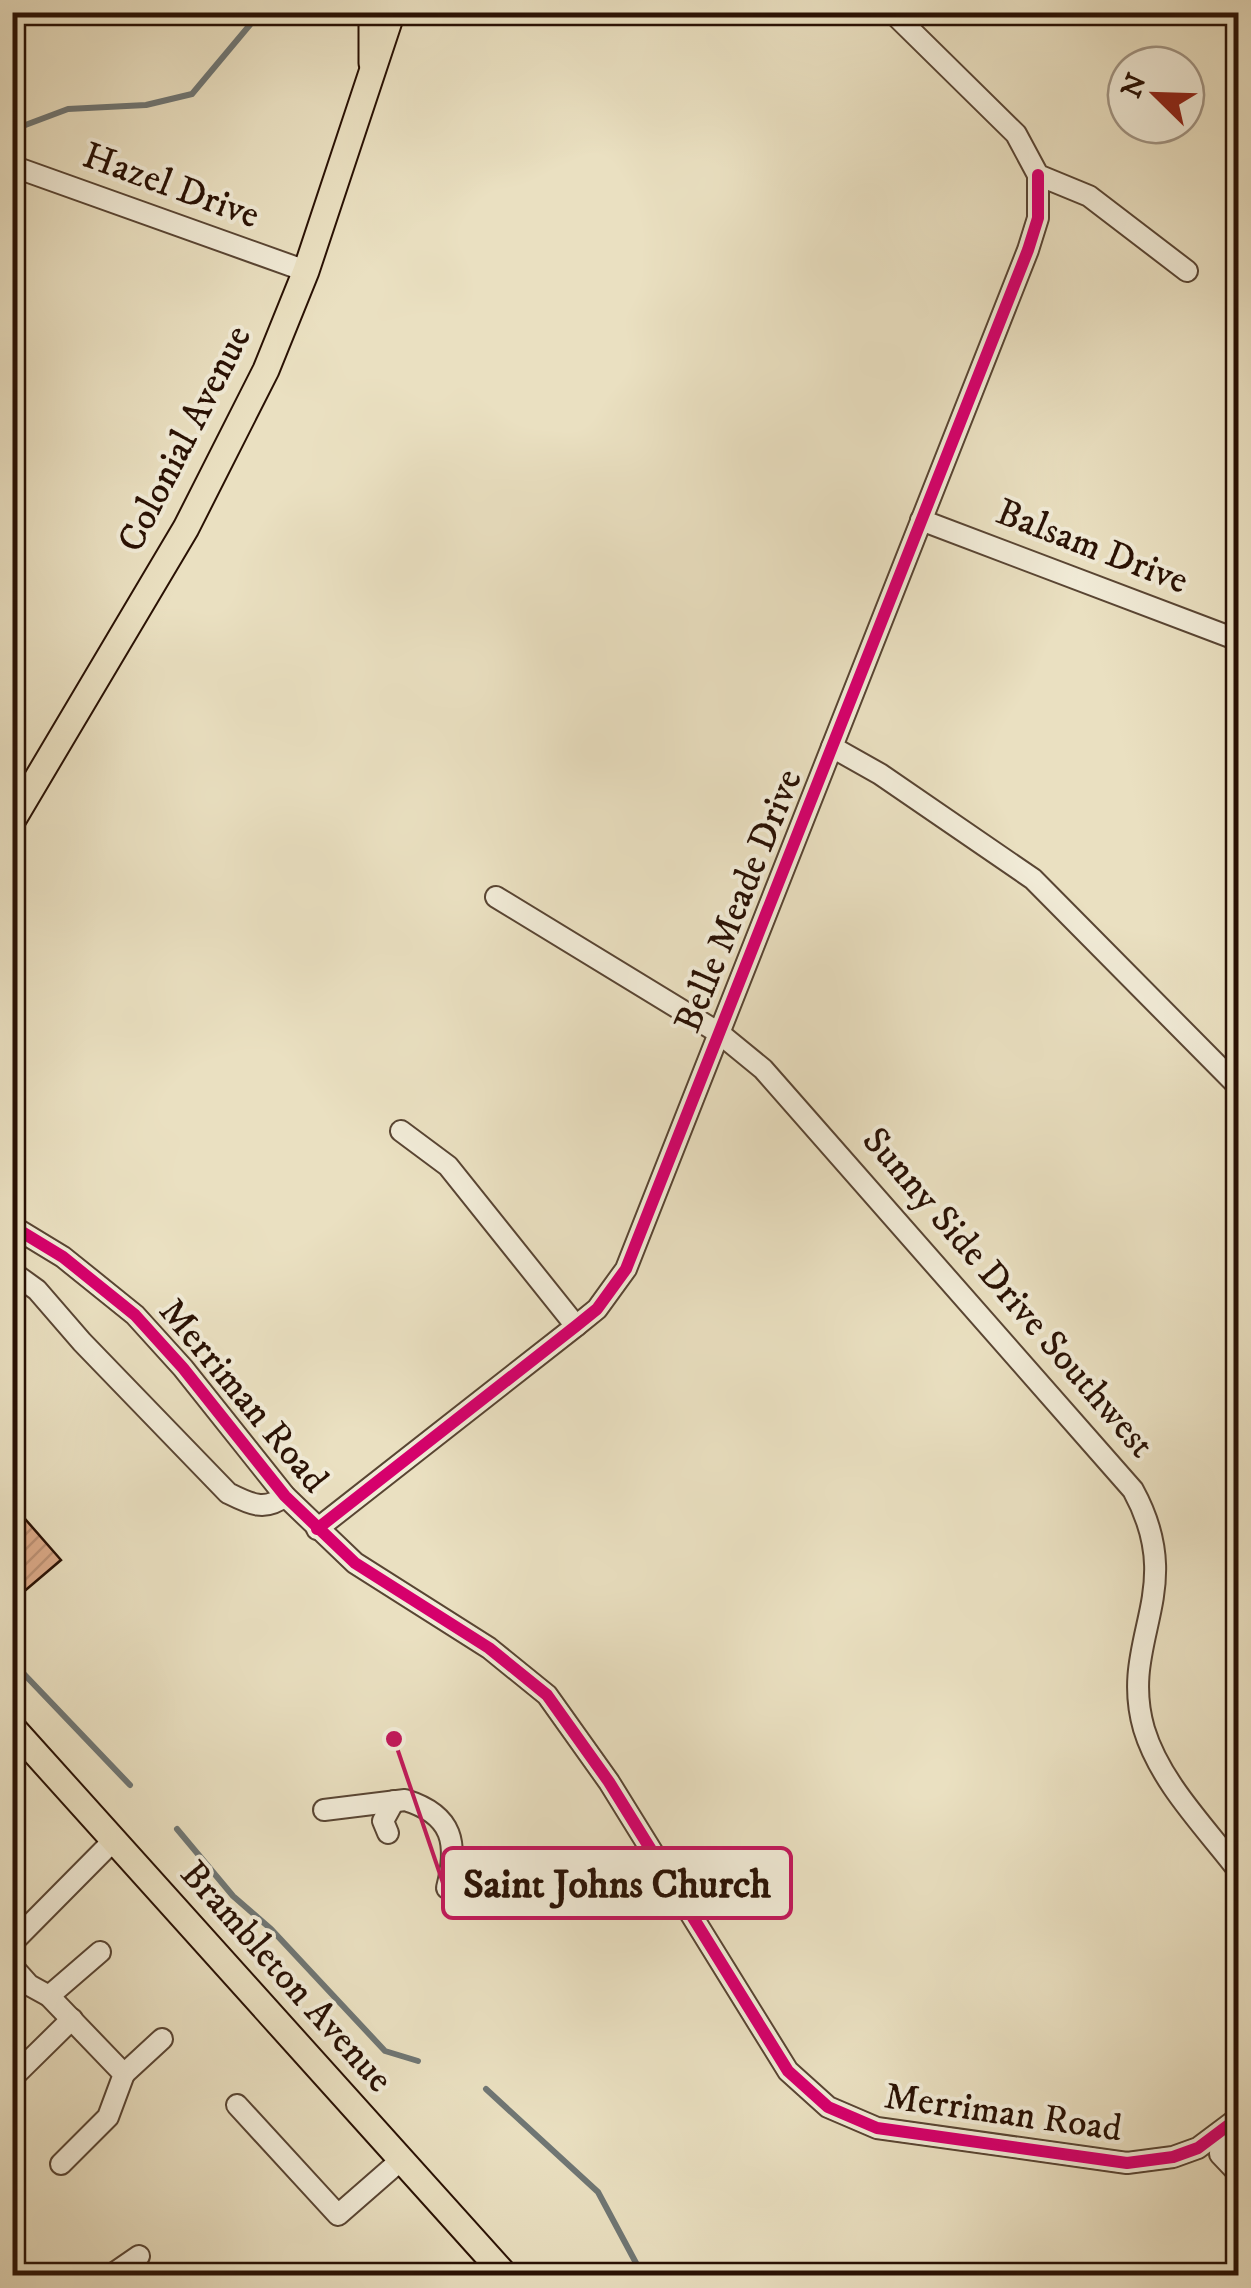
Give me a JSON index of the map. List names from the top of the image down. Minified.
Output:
{"streets":{"main road":["Colonial Avenue","Brambleton Avenue"],"street":["Hazel Drive","Balsam Drive","Belle Meade Drive","Sunny Side Drive Southwest","Merriman Road"]},"crossings":[["Hazel Drive","Colonial Avenue"],["Balsam Drive","Belle Meade Drive"],["Belle Meade Drive","Sunny Side Drive Southwest"],["Belle Meade Drive","Merriman Road"]],"places":["Saint Johns Church"],"north":"top left"}
